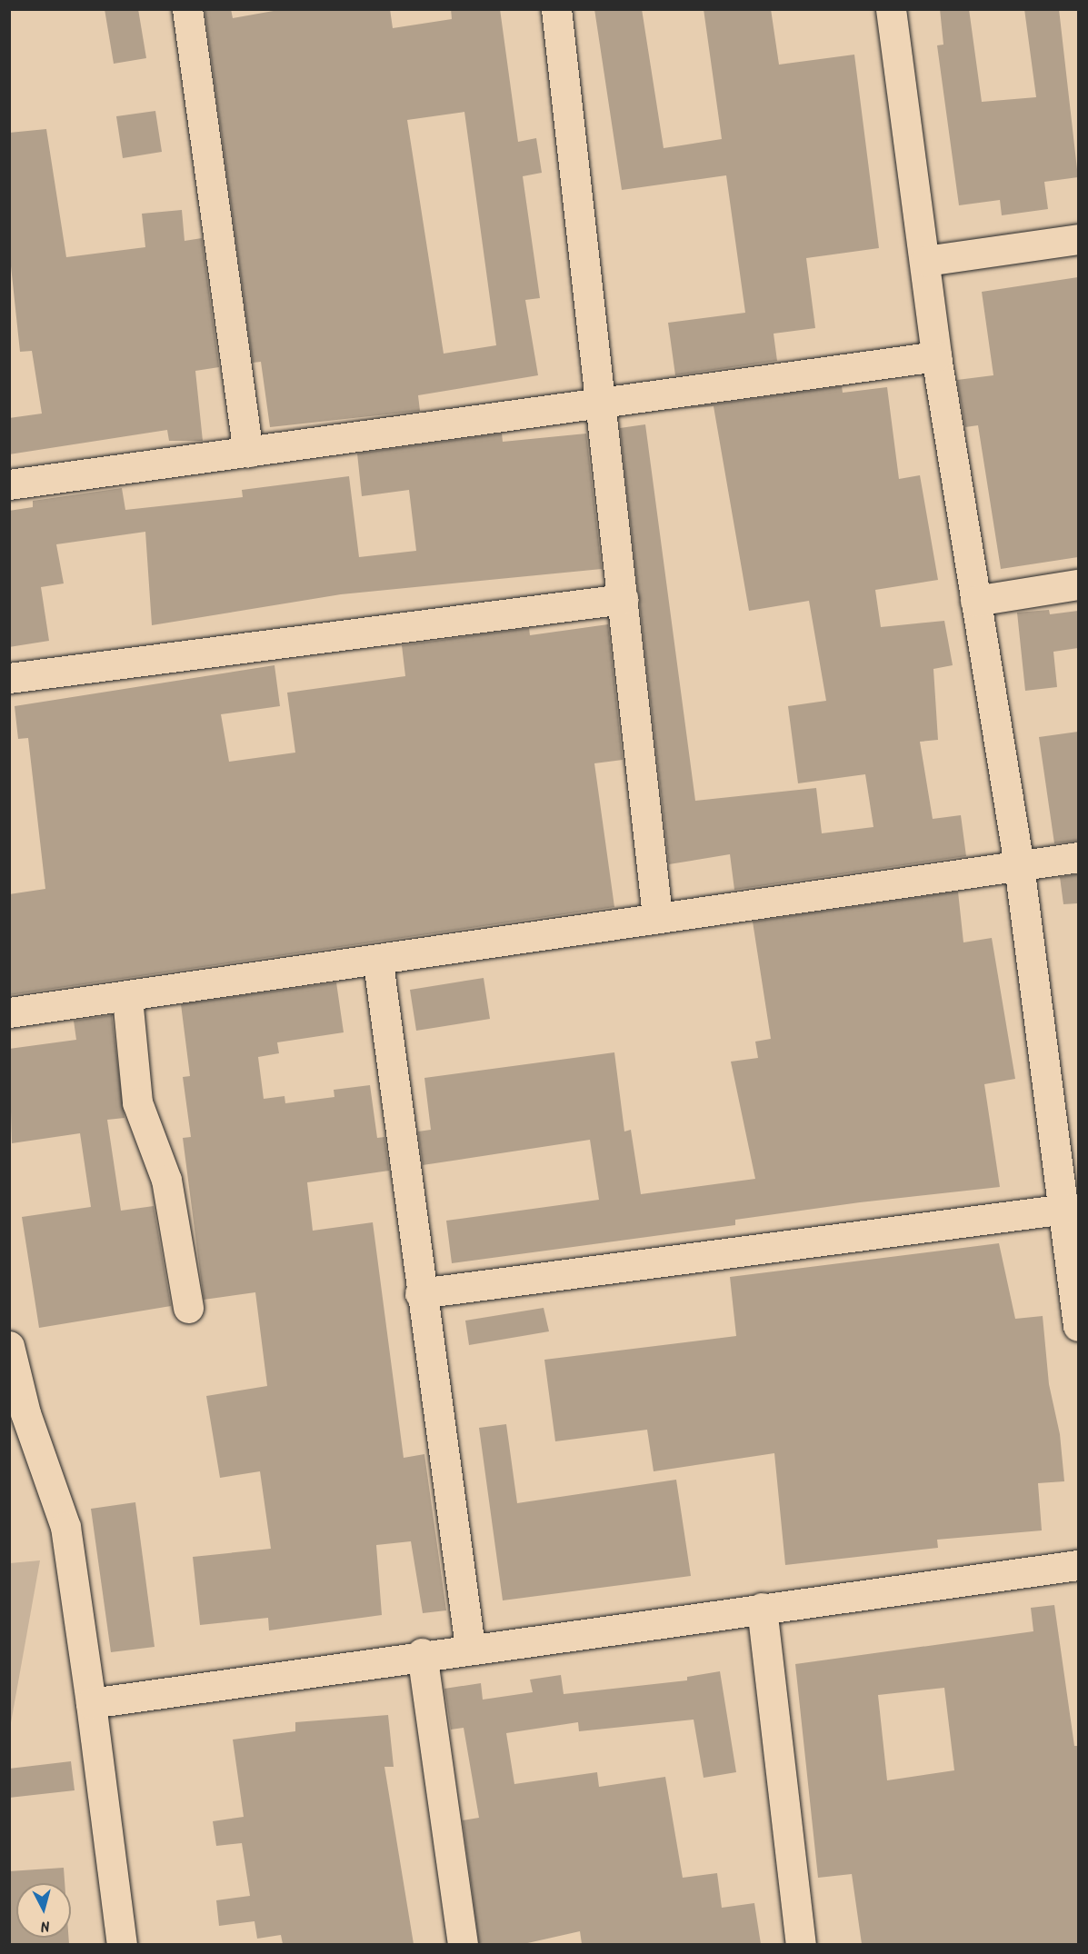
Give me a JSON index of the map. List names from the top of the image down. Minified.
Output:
{"north":"bottom"}
